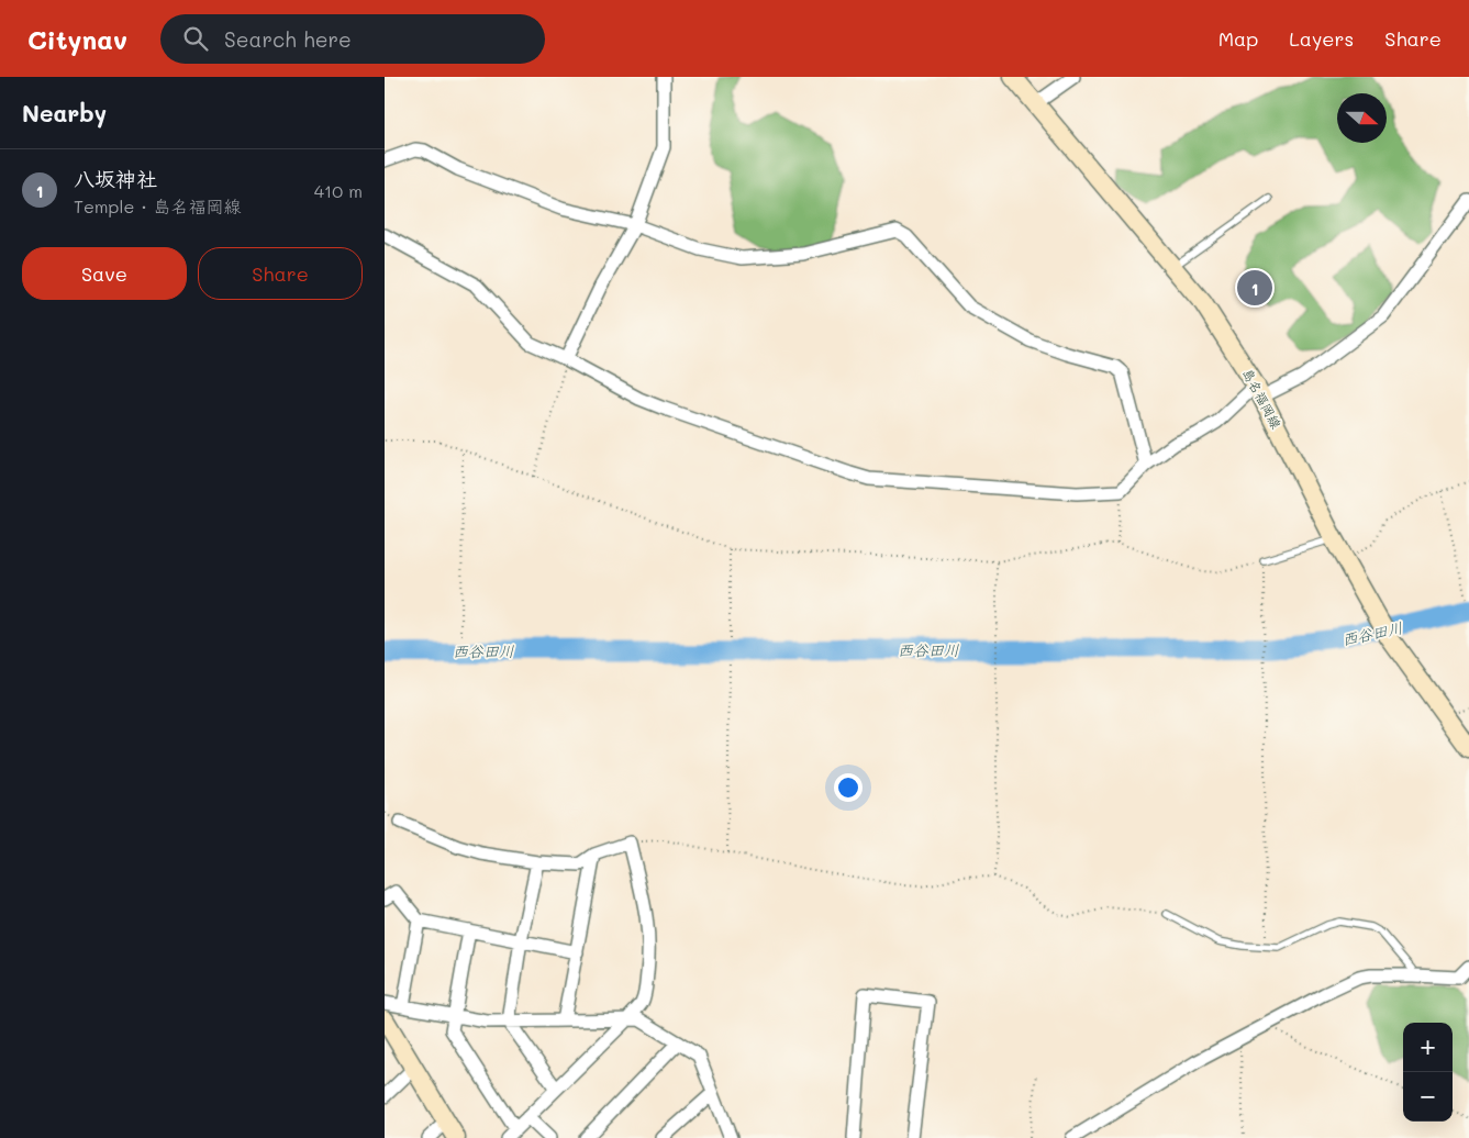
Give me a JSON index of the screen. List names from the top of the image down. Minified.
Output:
{"streets":{"main road":["島名福岡線"]},"water":["西谷田川"],"north":"right","page":{"header":"Citynav","search":"Search here","nav":["Map","Layers","Share"],"heading":"Nearby","list":[{"mark":"1","name":"八坂神社","note":"Temple · 島名福岡線","value":"410 m"}],"buttons":["Save","Share"],"pins":"1","map_buttons":["+","−"]}}
